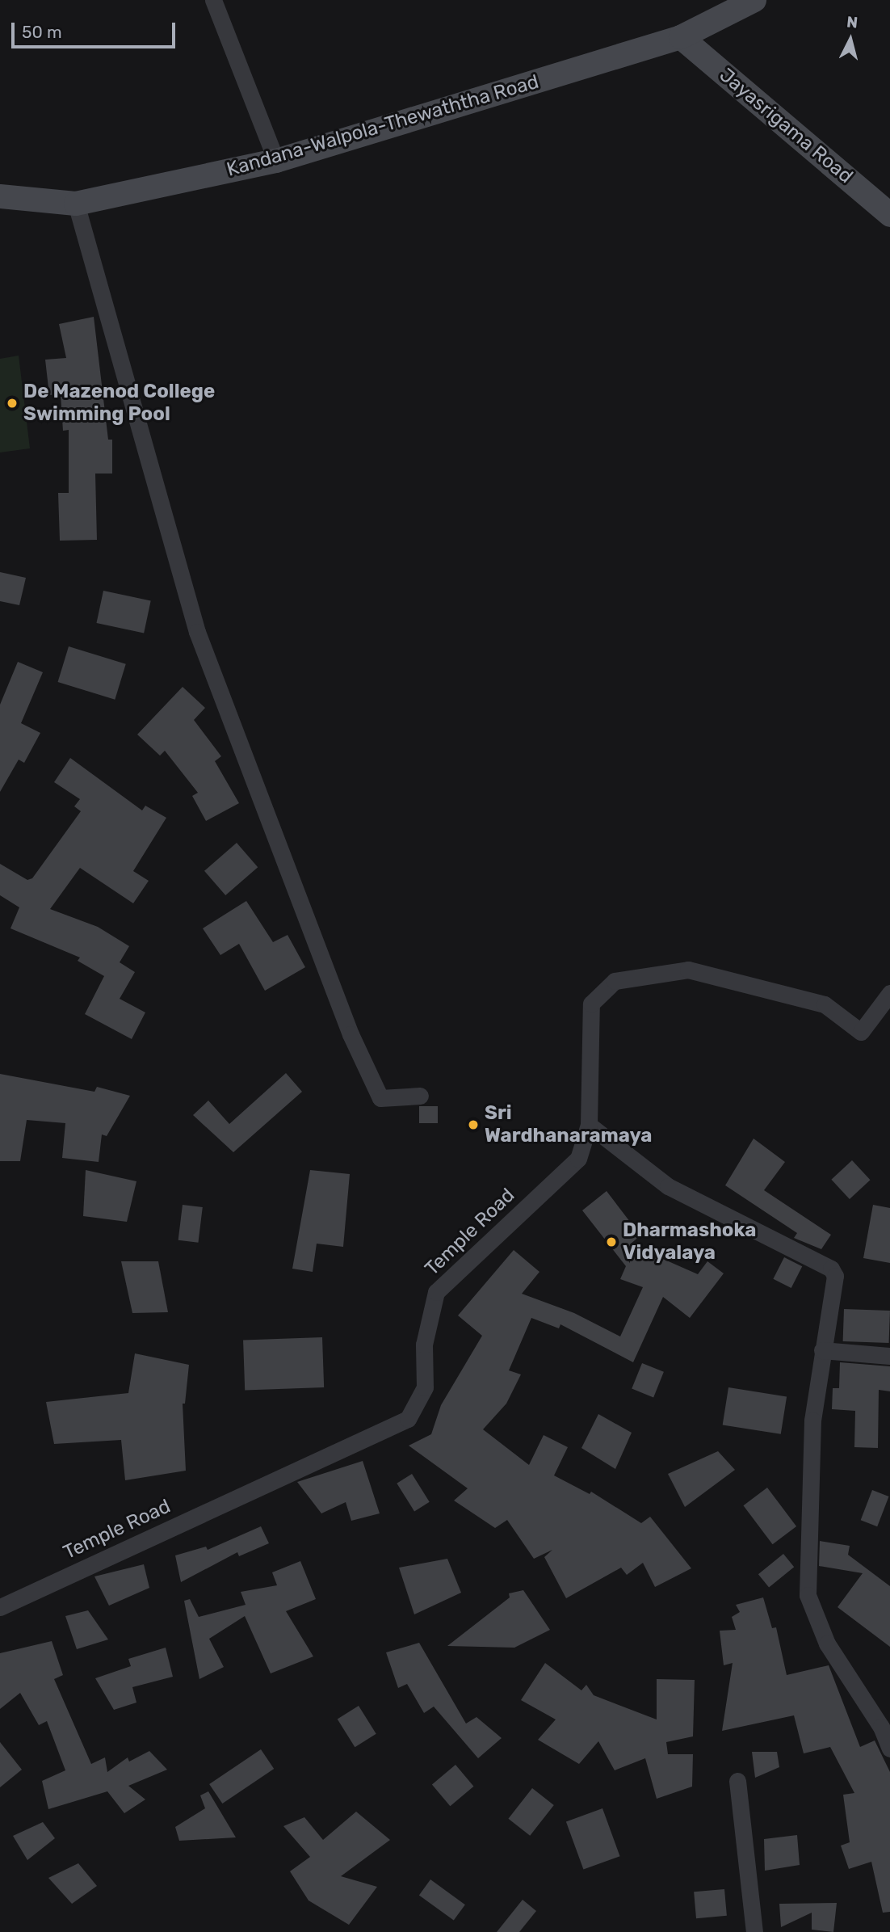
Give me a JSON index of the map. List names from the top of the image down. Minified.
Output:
{"streets":{"street":["Kandana-Walpola-Thewaththa Road","Jayasrigama Road","Temple Road"]},"crossings":[["Kandana-Walpola-Thewaththa Road","Jayasrigama Road"]],"places":["De Mazenod College Swimming Pool","Sri Wardhanaramaya","Dharmashoka Vidyalaya"],"scale_bar":"50 m","north":"top"}
